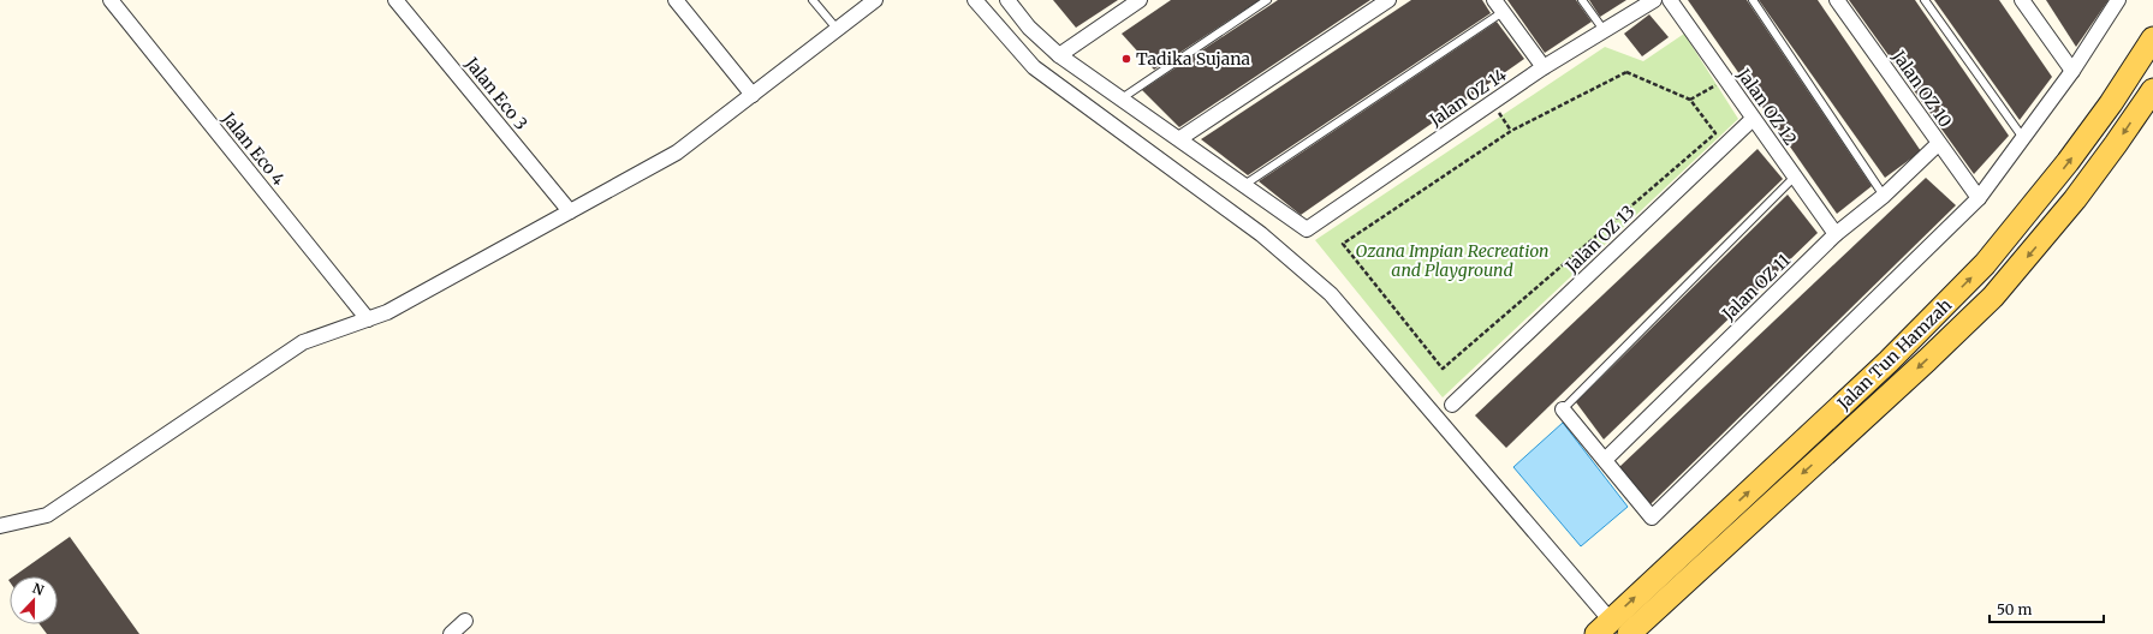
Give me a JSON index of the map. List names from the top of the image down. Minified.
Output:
{"streets":{"main road":["Jalan Tun Hamzah"],"street":["Jalan OZ 10","Jalan Eco 3","Jalan OZ 14","Jalan OZ 12","Jalan Eco 4","Jalan OZ 13","Jalan OZ 11"]},"crossings":[["Jalan OZ 10","Jalan OZ 11"],["Jalan OZ 12","Jalan OZ 13"],["Jalan OZ 12","Jalan OZ 11"]],"parks":["Ozana Impian Recreation and Playground"],"places":["Tadika Sujana"],"scale_bar":"50 m","north":"top"}
